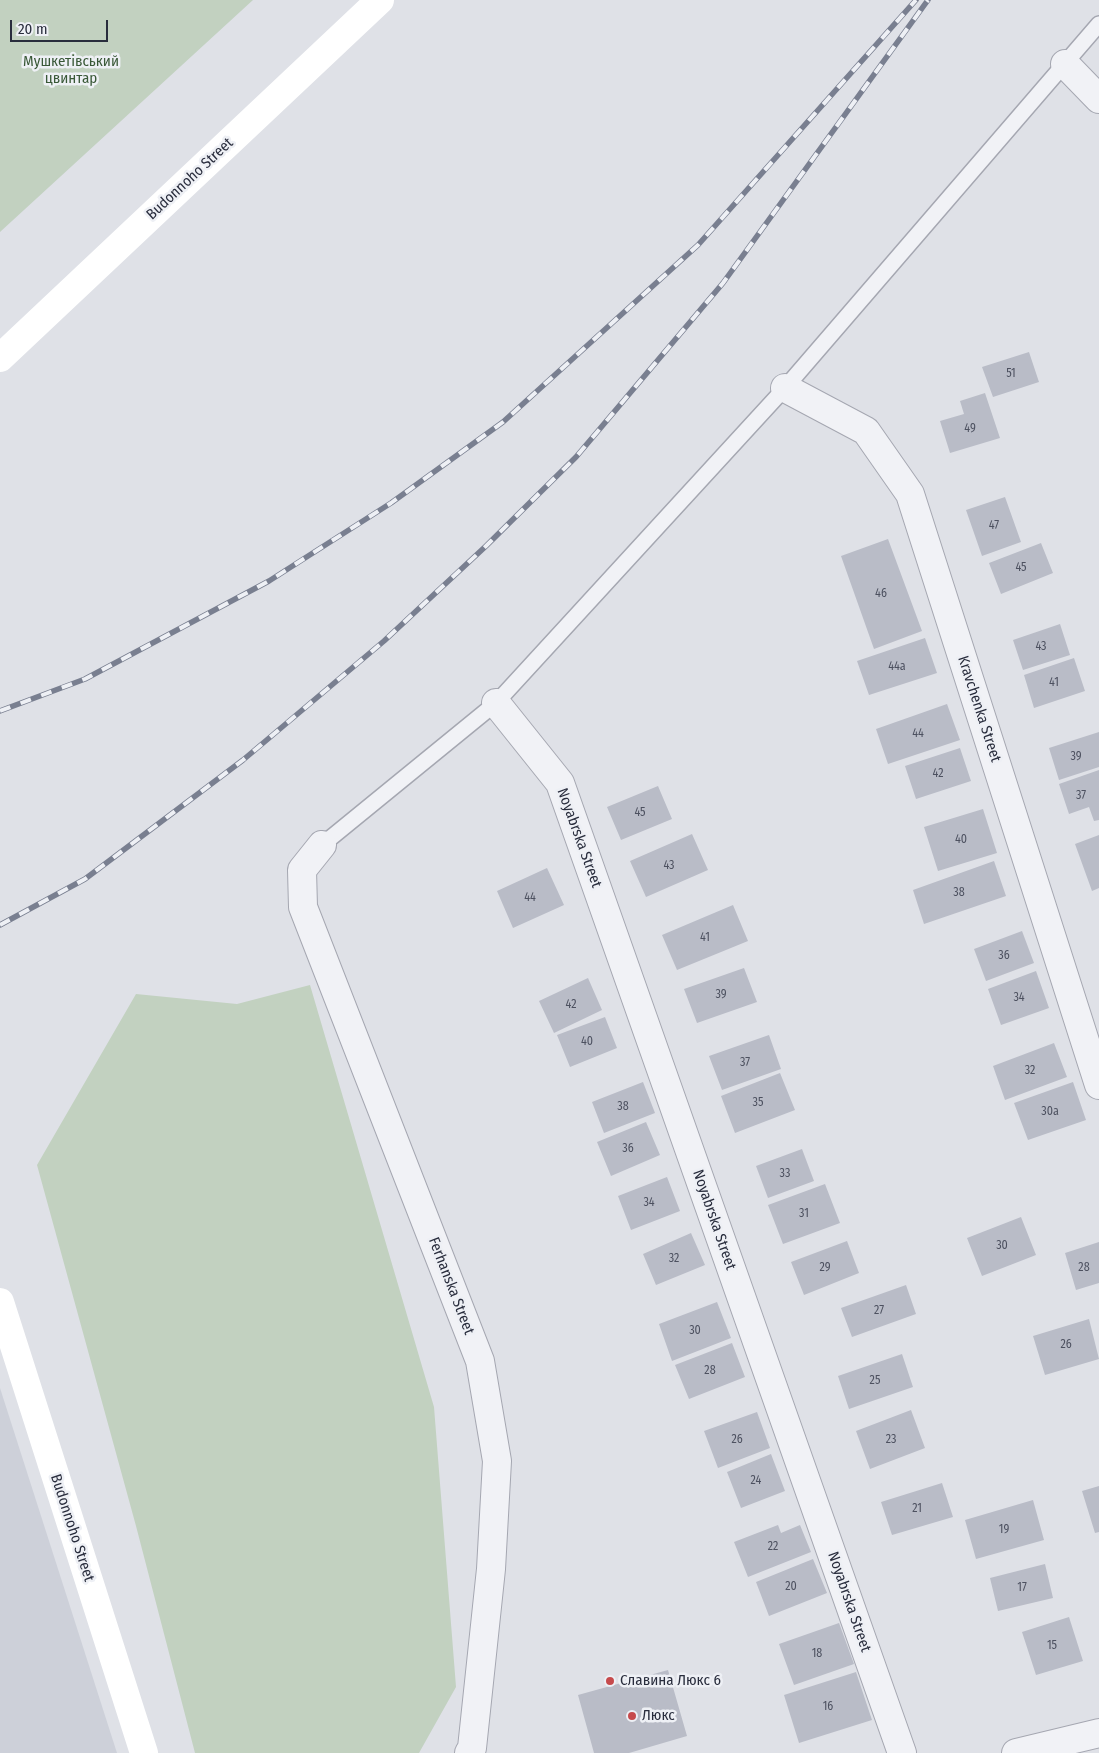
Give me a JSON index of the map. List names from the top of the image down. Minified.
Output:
{"streets":{"main road":["Budonnoho Street"],"street":["Kravchenka Street","Noyabrska Street","Ferhanska Street"]},"parks":["Мушкетівський цвинтар"],"places":["Славина Люкс 6","Люкс"],"house_numbers":["51","49","47","45","46","43","44а","41","44","39","42","37","45","40","43","38","44","41","36","39","34","42","40","37","32","35","38","30а","36","33","34","31","30","32","29","28","27","30","26","28","25","26","23","24","21","19","22","20","17","15","18","16"],"scale_bar":"20 m"}
